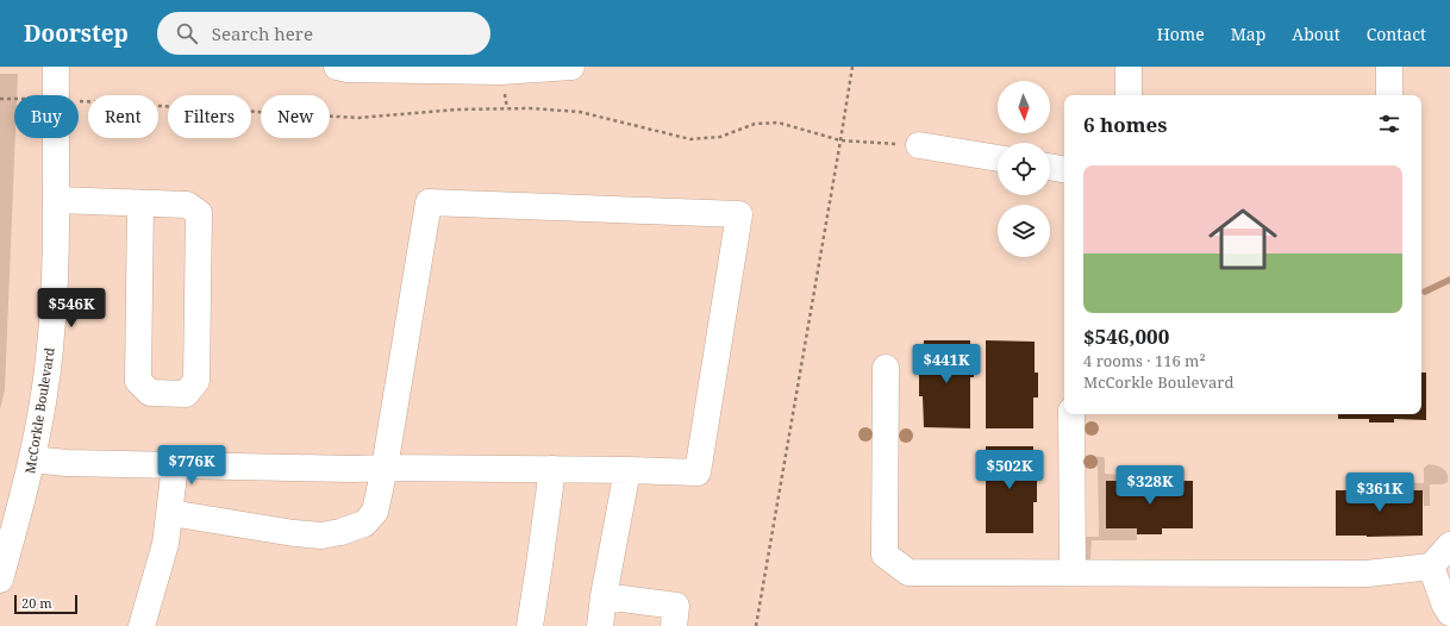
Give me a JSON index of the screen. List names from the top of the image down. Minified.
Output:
{"streets":{"street":["McCorkle Boulevard"]},"scale_bar":"20 m","north":"bottom","page":{"header":"Doorstep","search":"Search here","nav":["Home","Map","About","Contact"],"chip":["Buy","Rent","Filters","New"],"heading":"6 homes","list":[{"name":"$546,000","note":"4 rooms · 116 m² · McCorkle Boulevard"}],"price":["$546K","$441K","$776K","$502K","$328K","$361K"],"scale":"20 m"}}
